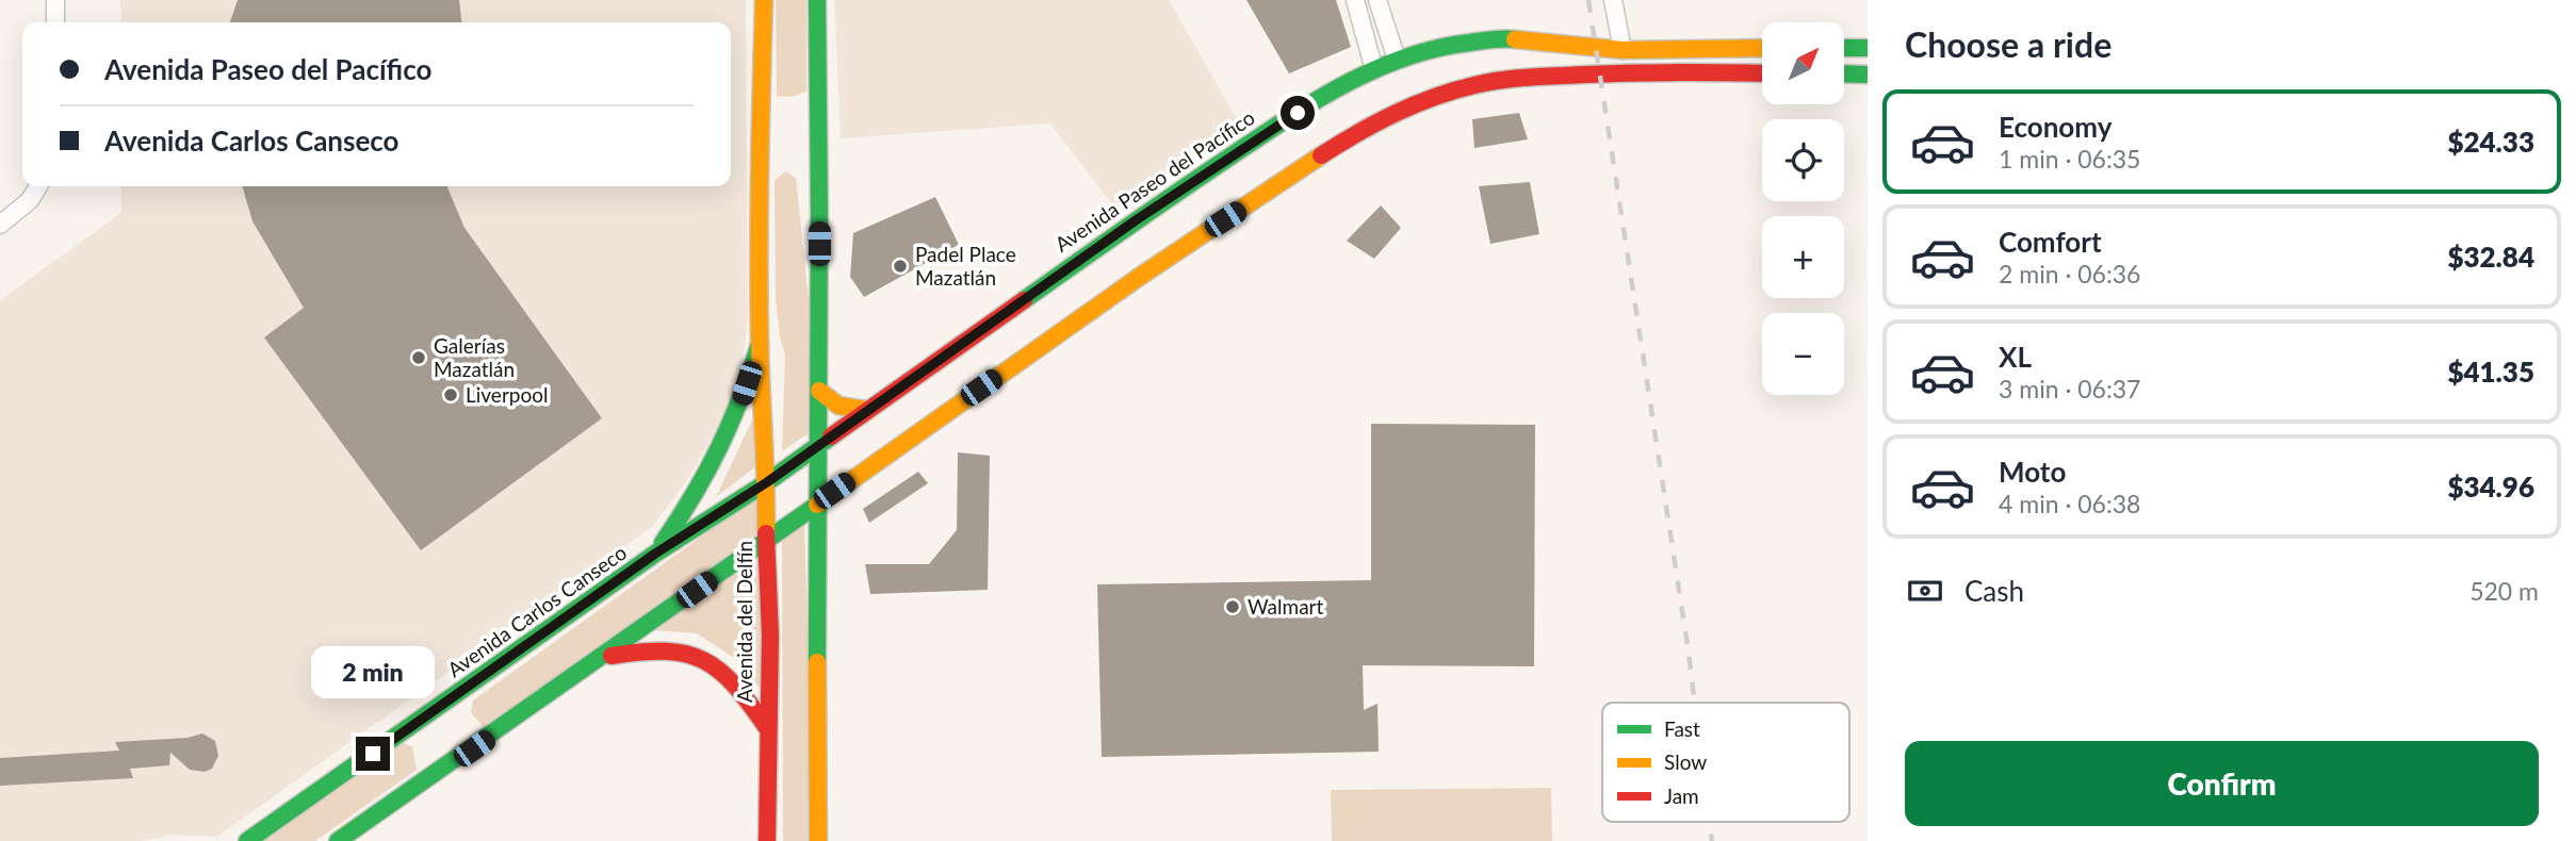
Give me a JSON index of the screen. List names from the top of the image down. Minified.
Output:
{"streets":{"main road":["Avenida Paseo del Pacífico","Avenida Carlos Canseco","Avenida del Delfín"]},"crossings":[["Avenida Paseo del Pacífico","Avenida Carlos Canseco"],["Avenida Carlos Canseco","Avenida del Delfín"]],"places":["Padel Place Mazatlán","Galerías Mazatlán","Liverpool","Walmart"],"legend":["Fast","Slow","Jam"],"north":"top right","page":{"heading":"Choose a ride","map_buttons":["+","−"],"banner":["Avenida Paseo del Pacífico","Avenida Carlos Canseco"],"list":[{"name":"Economy","note":"1 min · 06:35","value":"$24.33"},{"name":"Comfort","note":"2 min · 06:36","value":"$32.84"},{"name":"XL","note":"3 min · 06:37","value":"$41.35"},{"name":"Moto","note":"4 min · 06:38","value":"$34.96"}],"pay":["Cash","520 m"],"bubble":"2 min","buttons":"Confirm"}}
